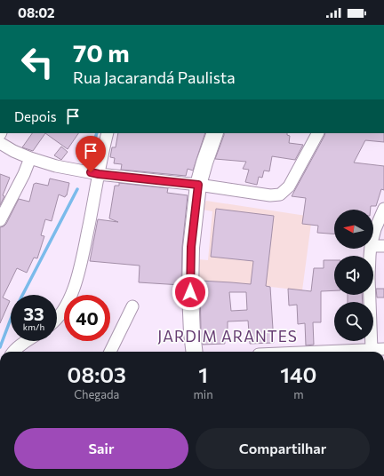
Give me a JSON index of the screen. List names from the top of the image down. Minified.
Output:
{"districts":["JARDIM ARANTES"],"north":"left","page":{"status":"08:02","turn":["70 m","Rua Jacarandá Paulista"],"then":"Depois","speed":"33 km/h","limit":"40","eta":["08:03","Chegada","1","min","140","m"],"buttons":["Sair","Compartilhar"]}}
